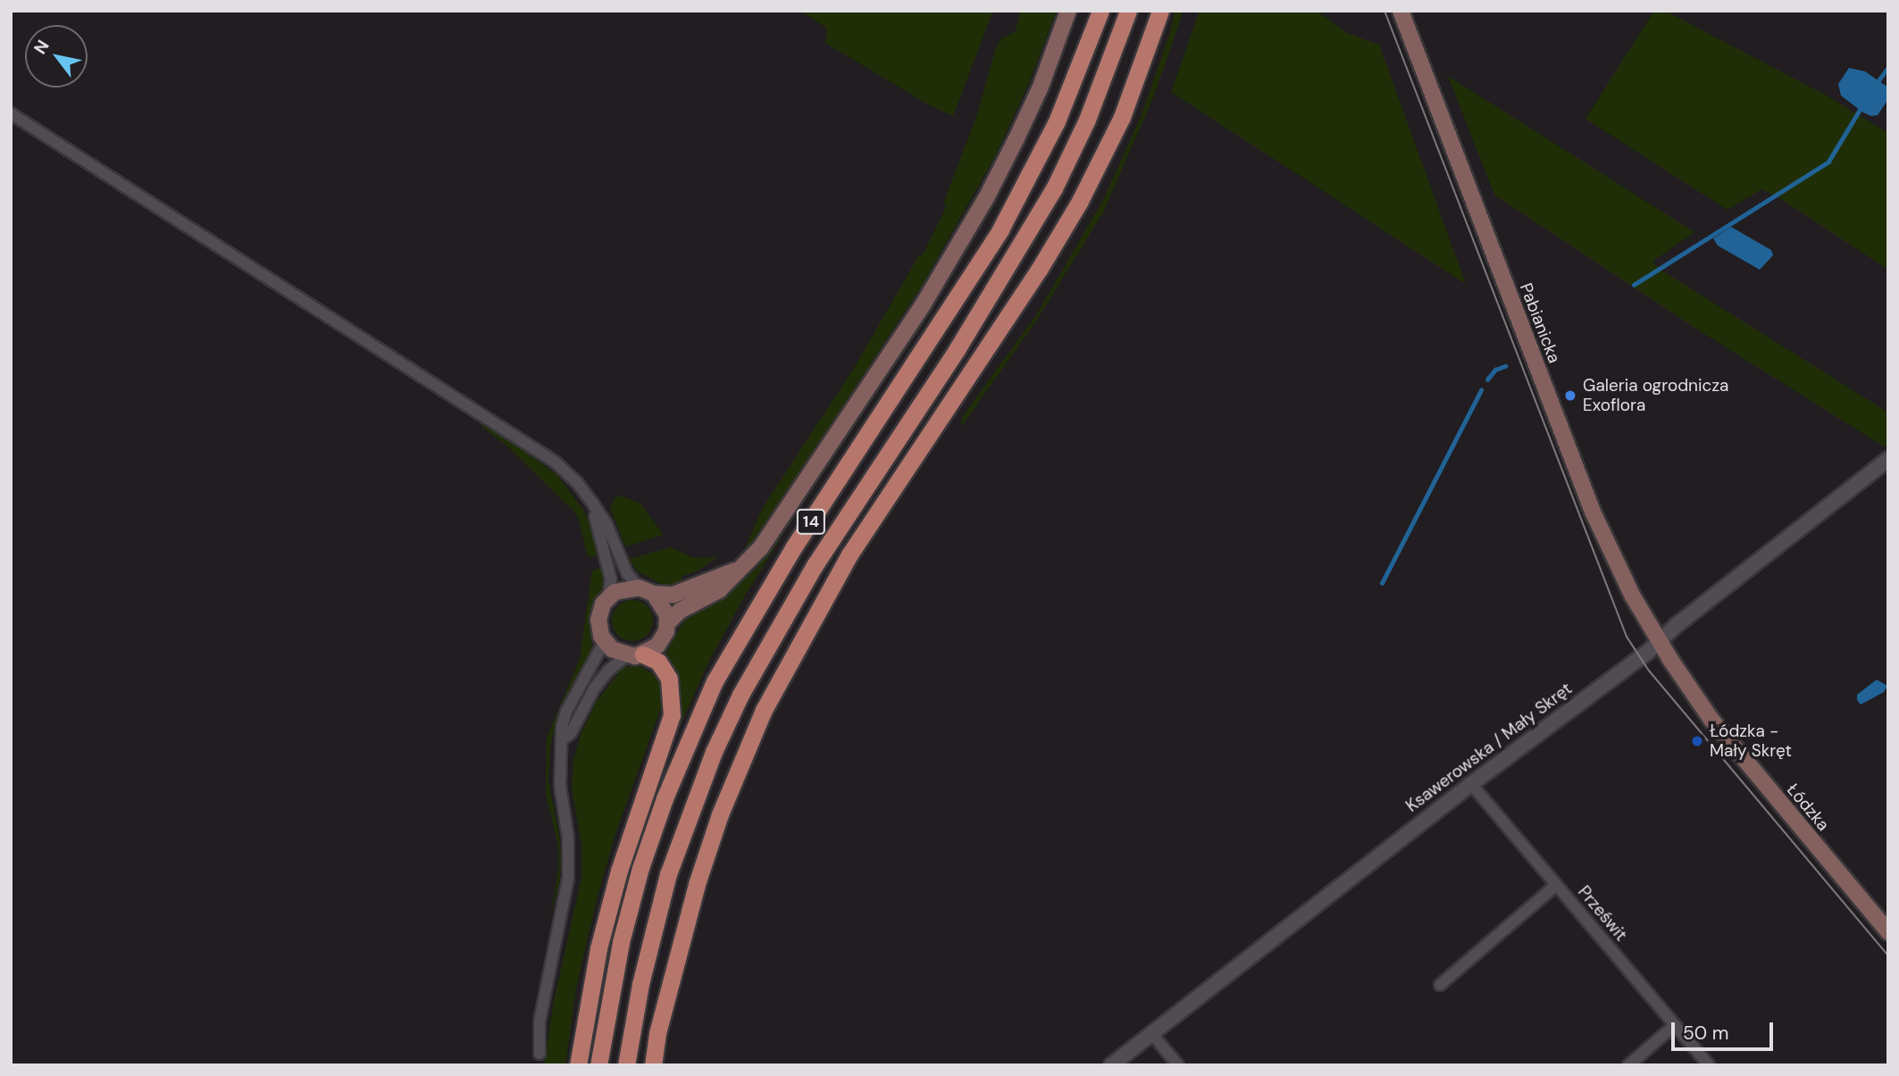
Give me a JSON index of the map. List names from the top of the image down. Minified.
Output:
{"streets":{"main road":["Pabianicka","14","Łódzka"],"street":["Ksawerowska / Mały Skręt","Prześwit"]},"crossings":[["Pabianicka","Ksawerowska / Mały Skręt"],["Pabianicka","Łódzka"],["Ksawerowska / Mały Skręt","Łódzka"],["Ksawerowska / Mały Skręt","Prześwit"]],"places":["Galeria ogrodnicza Exoflora","Łódzka - Mały Skręt"],"scale_bar":"50 m","north":"top left"}
